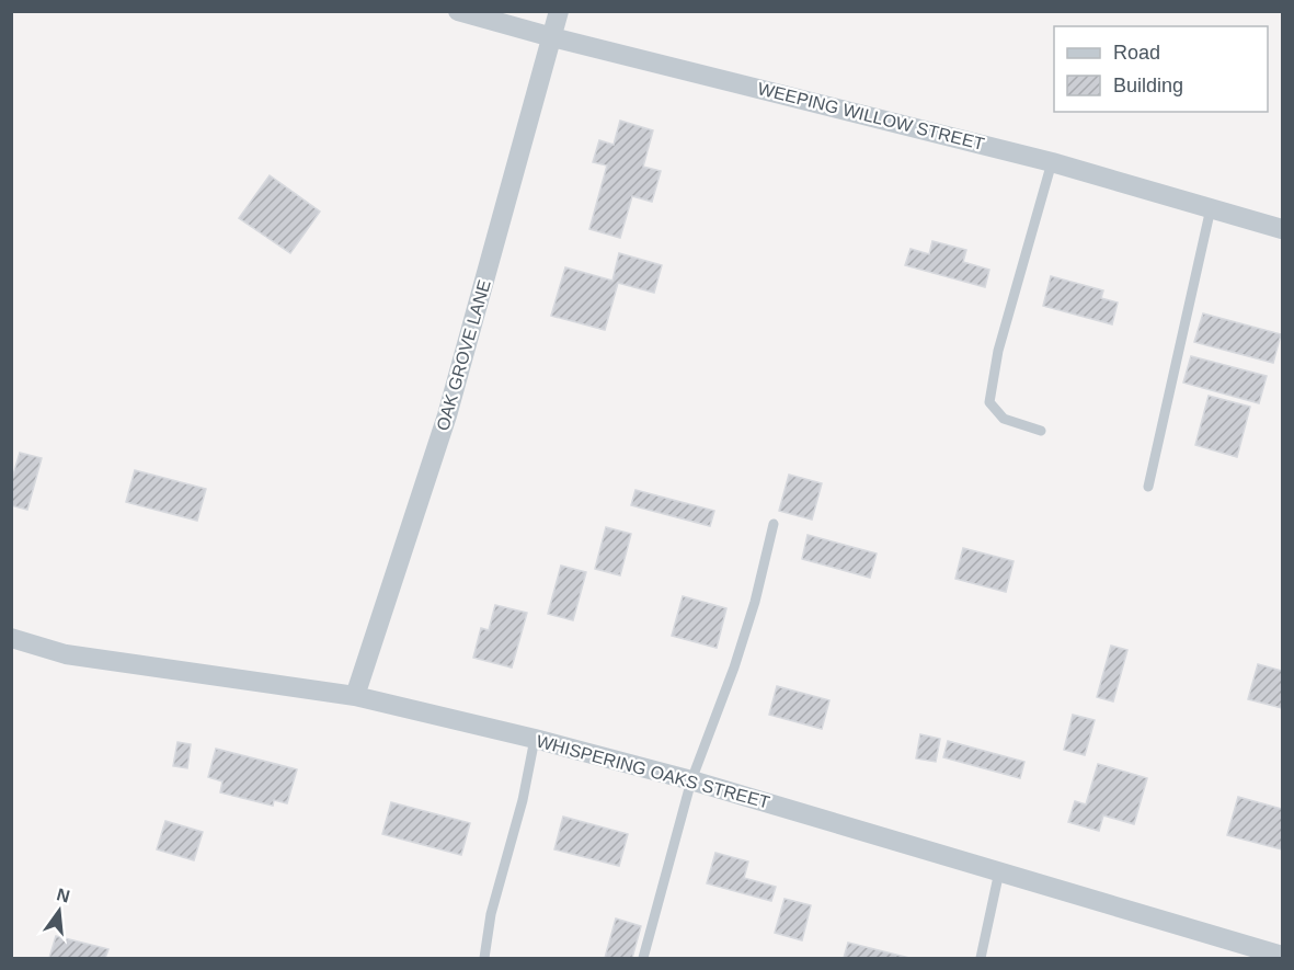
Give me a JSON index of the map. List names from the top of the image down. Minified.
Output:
{"streets":{"street":["WEEPING WILLOW STREET","OAK GROVE LANE","WHISPERING OAKS STREET"]},"crossings":[["WEEPING WILLOW STREET","OAK GROVE LANE"],["OAK GROVE LANE","WHISPERING OAKS STREET"]],"legend":["Road","Building"],"north":"top"}
